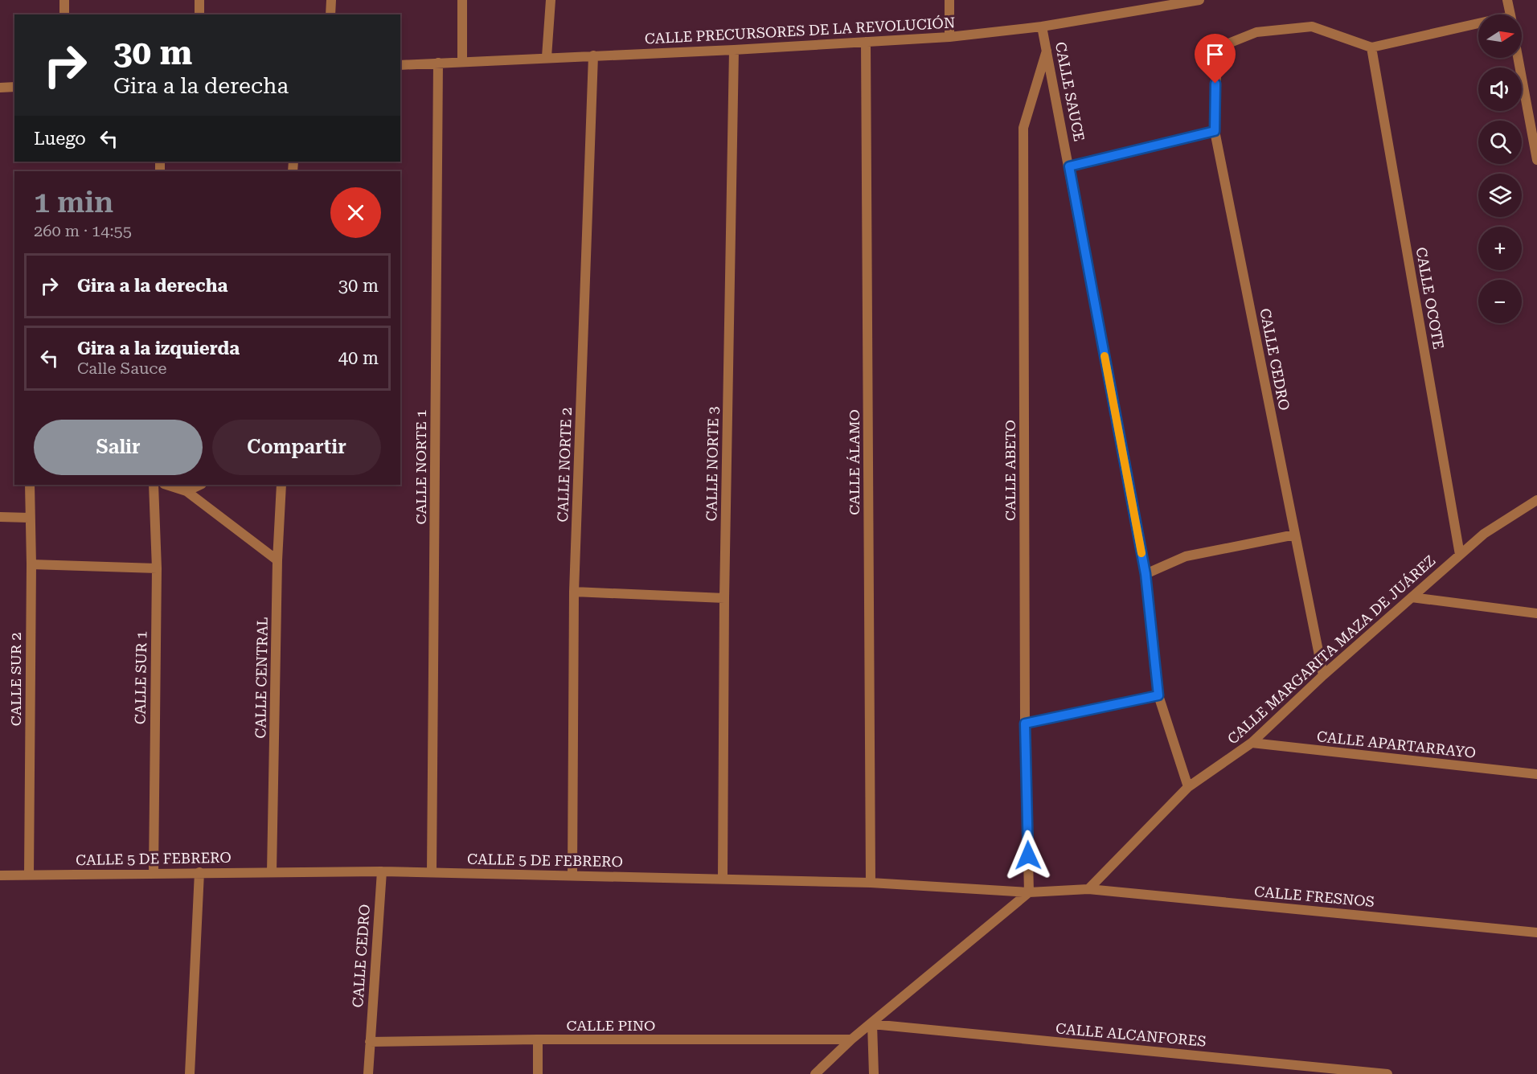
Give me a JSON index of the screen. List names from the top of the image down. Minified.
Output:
{"streets":{"street":["CALLE PRECURSORES DE LA REVOLUCIÓN","CALLE SAUCE","CALLE OCOTE","CALLE CEDRO","CALLE ÁLAMO","CALLE NORTE 3","CALLE NORTE 2","CALLE NORTE 1","CALLE ABETO","CALLE MARGARITA MAZA DE JUÁREZ","CALLE SUR 1","CALLE CENTRAL","CALLE SUR 2","CALLE APARTARRAYO","CALLE 5 DE FEBRERO","CALLE FRESNOS","CALLE PINO","CALLE ALCANFORES"]},"crossings":[["CALLE PRECURSORES DE LA REVOLUCIÓN","CALLE SAUCE"],["CALLE PRECURSORES DE LA REVOLUCIÓN","CALLE ÁLAMO"],["CALLE PRECURSORES DE LA REVOLUCIÓN","CALLE NORTE 3"],["CALLE PRECURSORES DE LA REVOLUCIÓN","CALLE NORTE 2"],["CALLE PRECURSORES DE LA REVOLUCIÓN","CALLE NORTE 1"],["CALLE SAUCE","CALLE ABETO"],["CALLE SAUCE","CALLE MARGARITA MAZA DE JUÁREZ"],["CALLE OCOTE","CALLE CEDRO"],["CALLE OCOTE","CALLE MARGARITA MAZA DE JUÁREZ"],["CALLE CEDRO","CALLE MARGARITA MAZA DE JUÁREZ"],["CALLE CEDRO","CALLE 5 DE FEBRERO"],["CALLE CEDRO","CALLE PINO"],["CALLE ÁLAMO","CALLE 5 DE FEBRERO"],["CALLE NORTE 3","CALLE 5 DE FEBRERO"],["CALLE NORTE 2","CALLE 5 DE FEBRERO"],["CALLE NORTE 1","CALLE 5 DE FEBRERO"],["CALLE ABETO","CALLE 5 DE FEBRERO"],["CALLE MARGARITA MAZA DE JUÁREZ","CALLE APARTARRAYO"],["CALLE MARGARITA MAZA DE JUÁREZ","CALLE 5 DE FEBRERO"],["CALLE MARGARITA MAZA DE JUÁREZ","CALLE FRESNOS"],["CALLE SUR 1","CALLE 5 DE FEBRERO"],["CALLE CENTRAL","CALLE 5 DE FEBRERO"],["CALLE SUR 2","CALLE 5 DE FEBRERO"],["CALLE 5 DE FEBRERO","CALLE FRESNOS"]],"north":"right","page":{"map_buttons":["+","−"],"turn":["30 m","Gira a la derecha"],"then":"Luego","heading":["1 min","260 m · 14:55"],"list":[{"name":"Gira a la derecha","value":"30 m"},{"name":"Gira a la izquierda","note":"Calle Sauce","value":"40 m"}],"buttons":["Salir","Compartir"]}}
